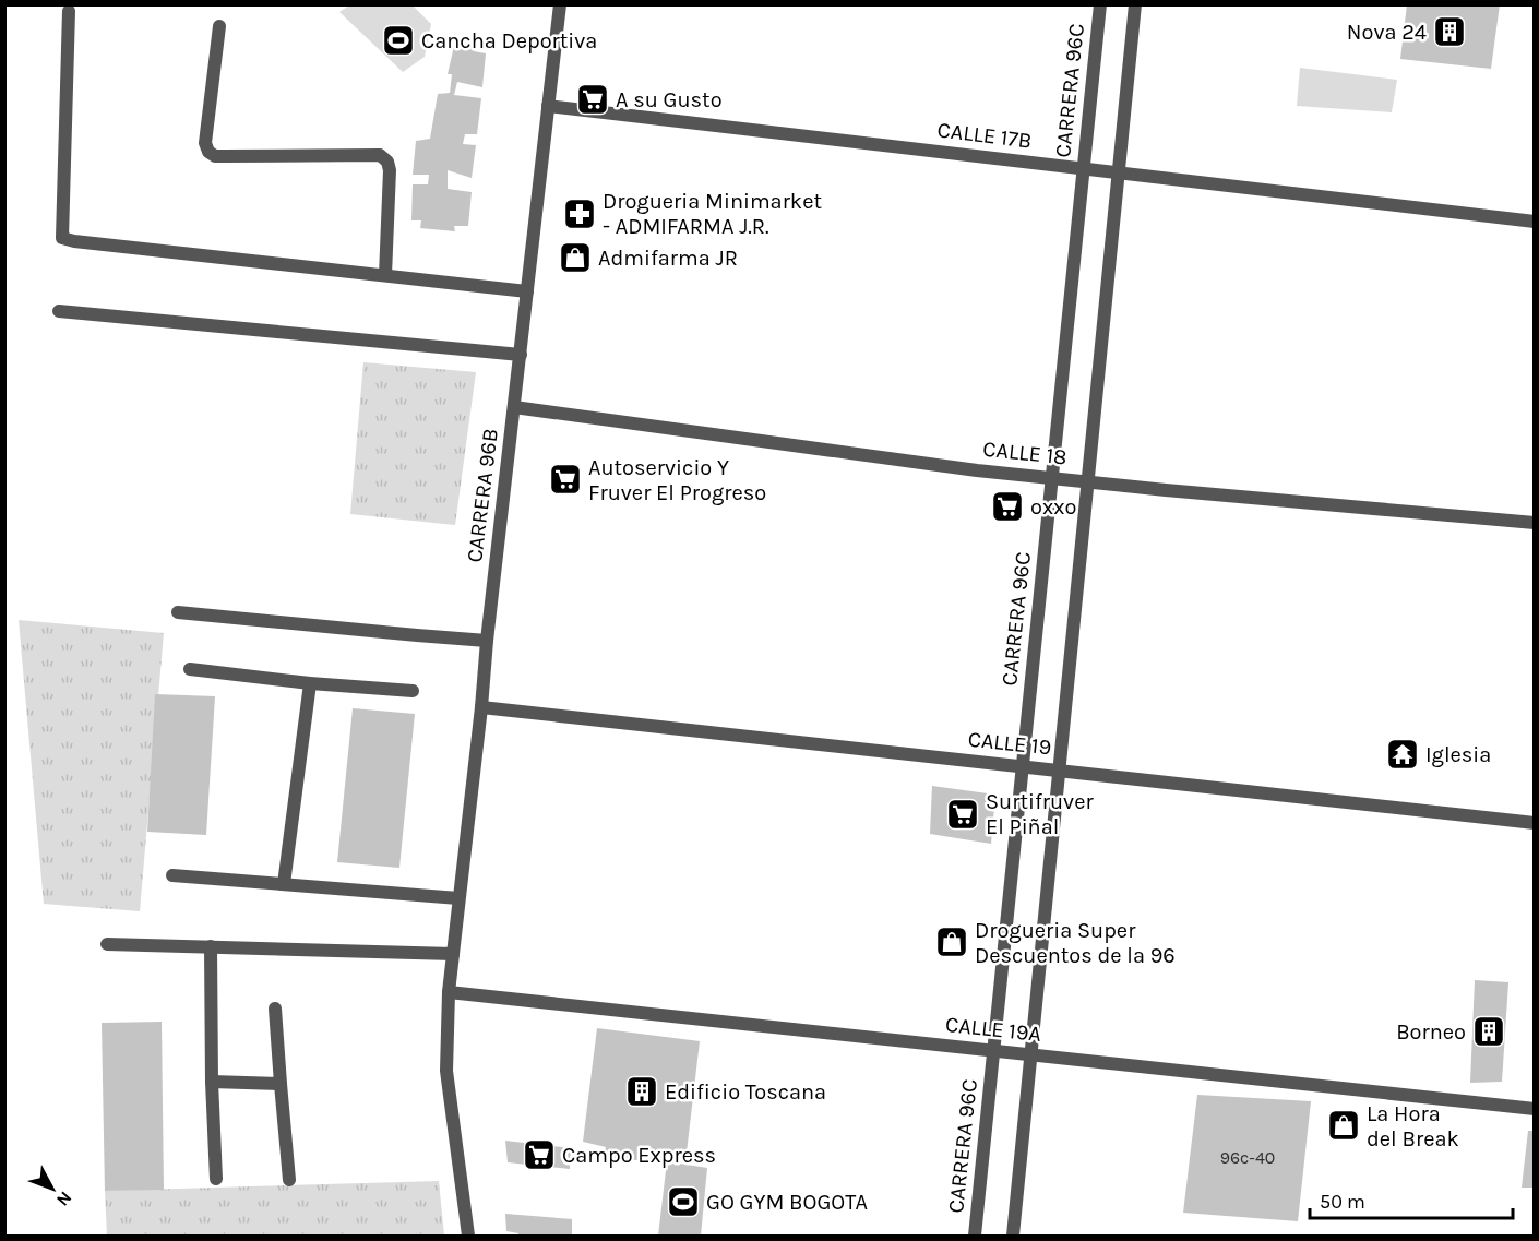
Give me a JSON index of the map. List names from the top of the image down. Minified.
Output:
{"streets":{"street":["CARRERA 96C","CALLE 17B","CALLE 18","CARRERA 96B","CALLE 19","CALLE 19A"]},"crossings":[["CARRERA 96C","CALLE 17B"],["CARRERA 96C","CALLE 18"],["CARRERA 96C","CALLE 19"],["CARRERA 96C","CALLE 19A"],["CALLE 17B","CARRERA 96B"],["CALLE 18","CARRERA 96B"],["CARRERA 96B","CALLE 19"],["CARRERA 96B","CALLE 19A"]],"places":{"building":["Nova 24","Borneo","Edificio Toscana"],"sports":["Cancha Deportiva","GO GYM BOGOTA"],"supermarket":["A su Gusto","Autoservicio Y Fruver El Progreso","oxxo","Surtifruver El Piñal","Campo Express"],"pharmacy":["Drogueria Minimarket - ADMIFARMA J.R."],"shop":["Admifarma JR","Drogueria Super Descuentos de la 96","La Hora del Break"],"temple":["Iglesia"]},"house_numbers":["96c-40"],"scale_bar":"50 m","north":"bottom right"}
